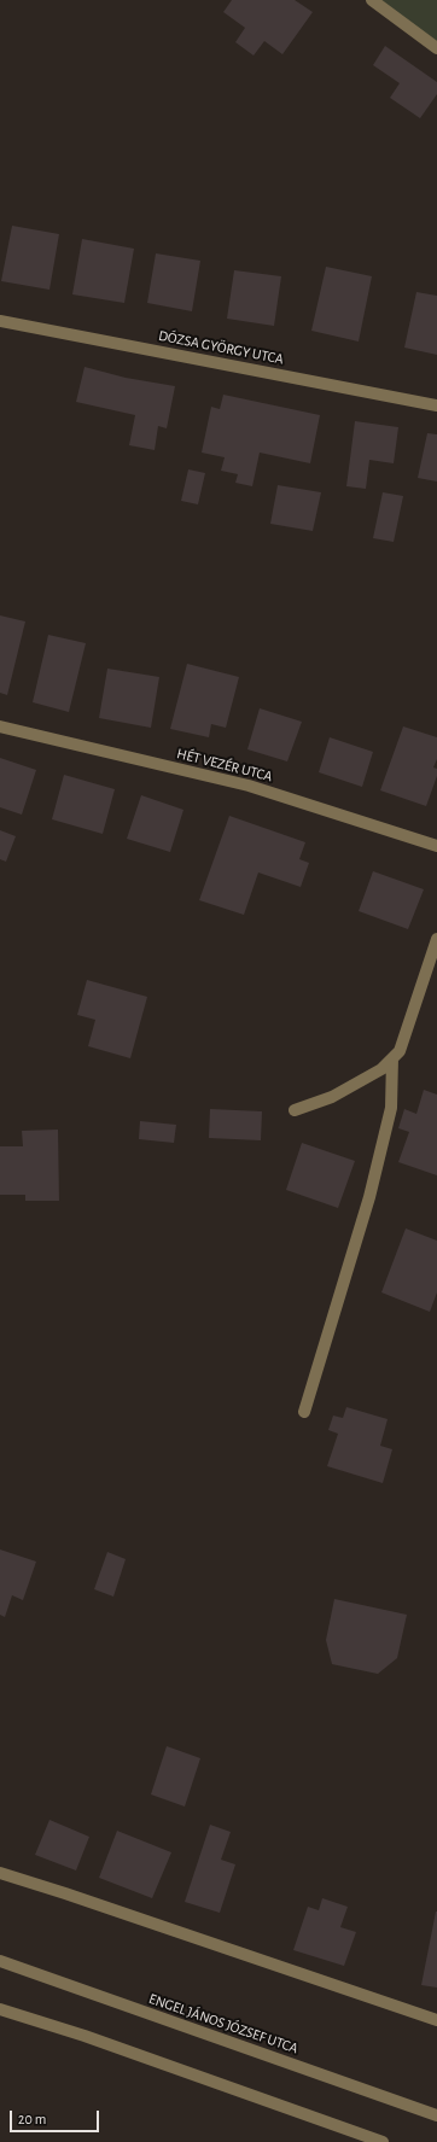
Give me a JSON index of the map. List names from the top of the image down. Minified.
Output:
{"streets":{"street":["DÓZSA GYÖRGY UTCA","HÉT VEZÉR UTCA","ENGEL JÁNOS JÓZSEF UTCA"]},"scale_bar":"20 m"}
